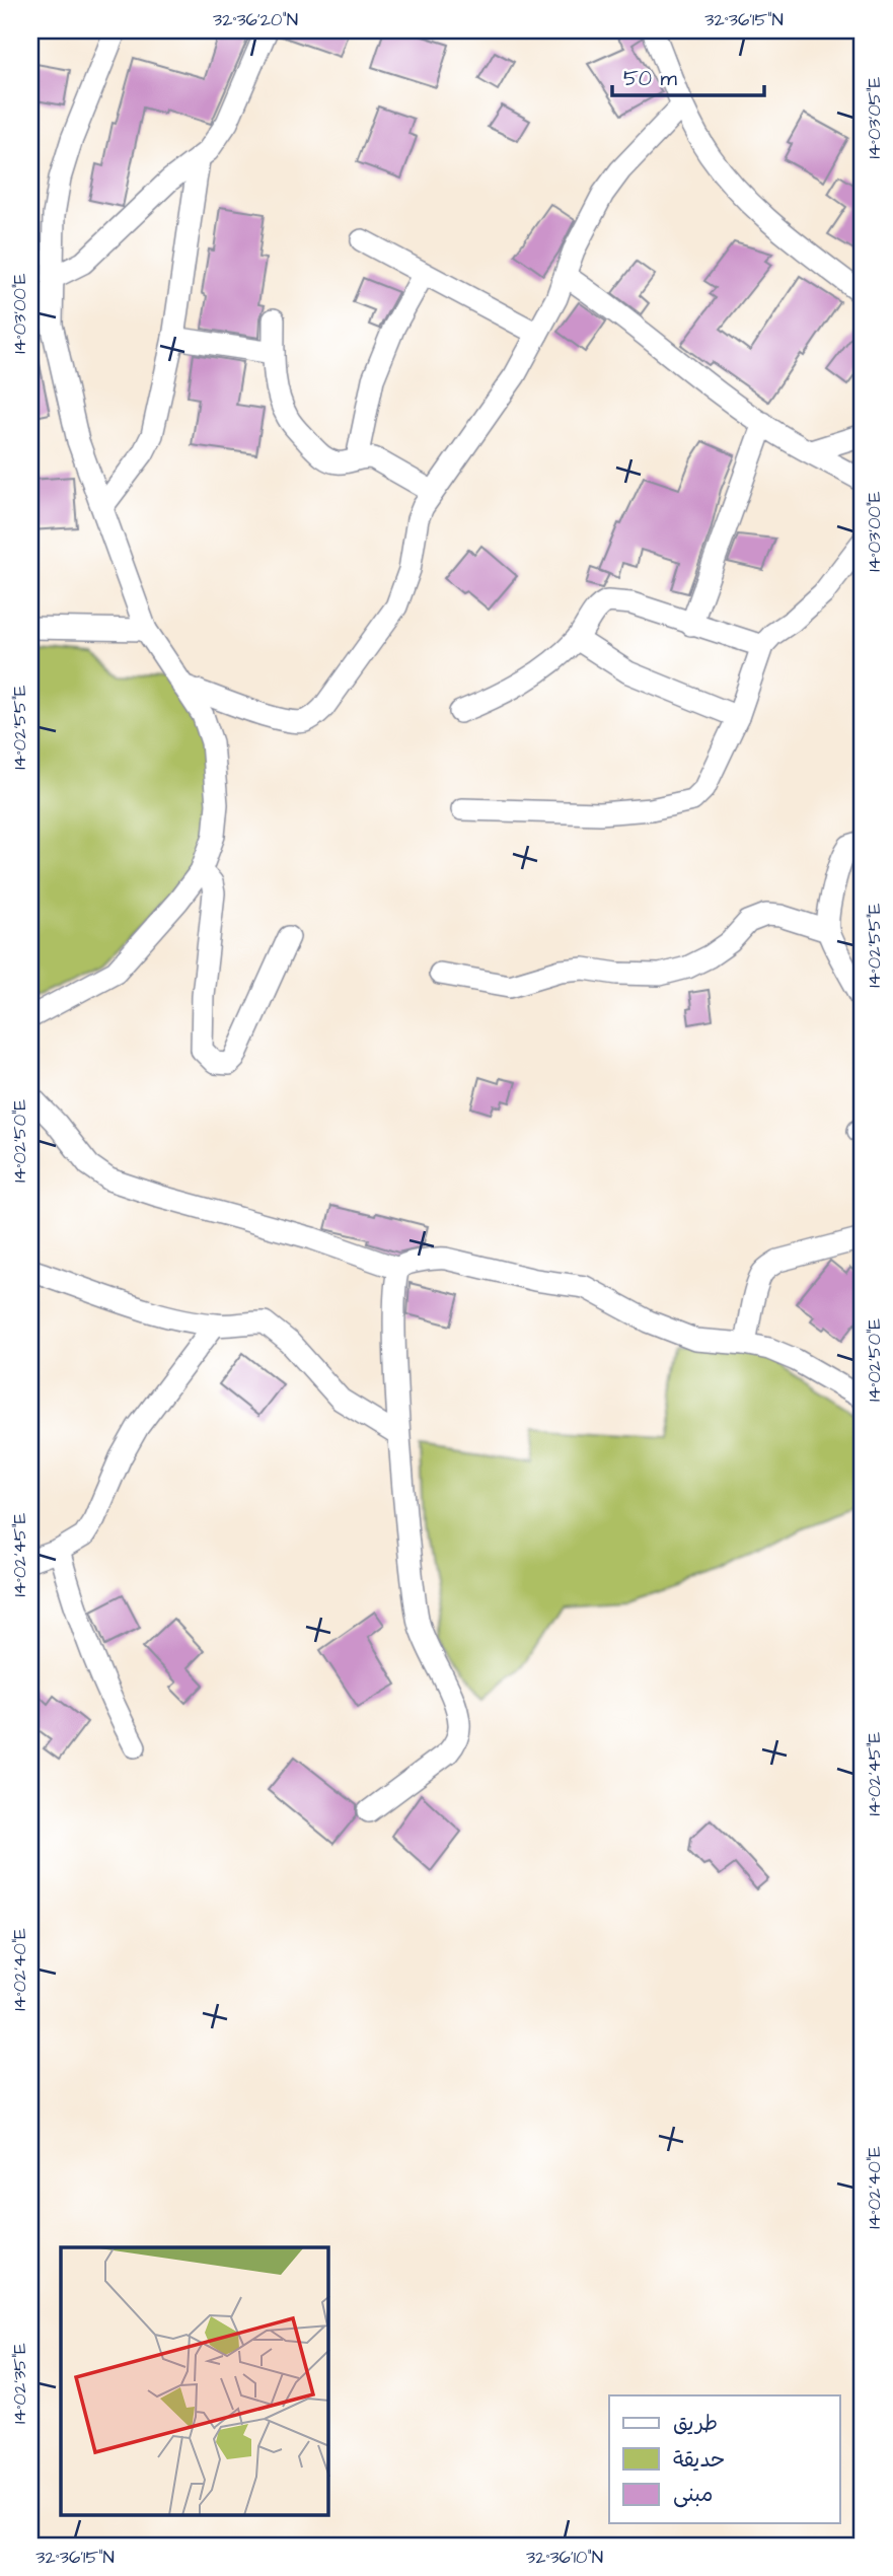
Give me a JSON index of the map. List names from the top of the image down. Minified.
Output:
{"legend":["طريق","حديقة","مبنى"],"scale_bar":"50 m","coordinates":["32°36'20\"N","32°36'15\"N","14°03'05\"E","14°03'00\"E","14°02'55\"E","14°02'50\"E","14°02'45\"E","14°02'40\"E","14°02'35\"E","32°36'10\"N"]}
